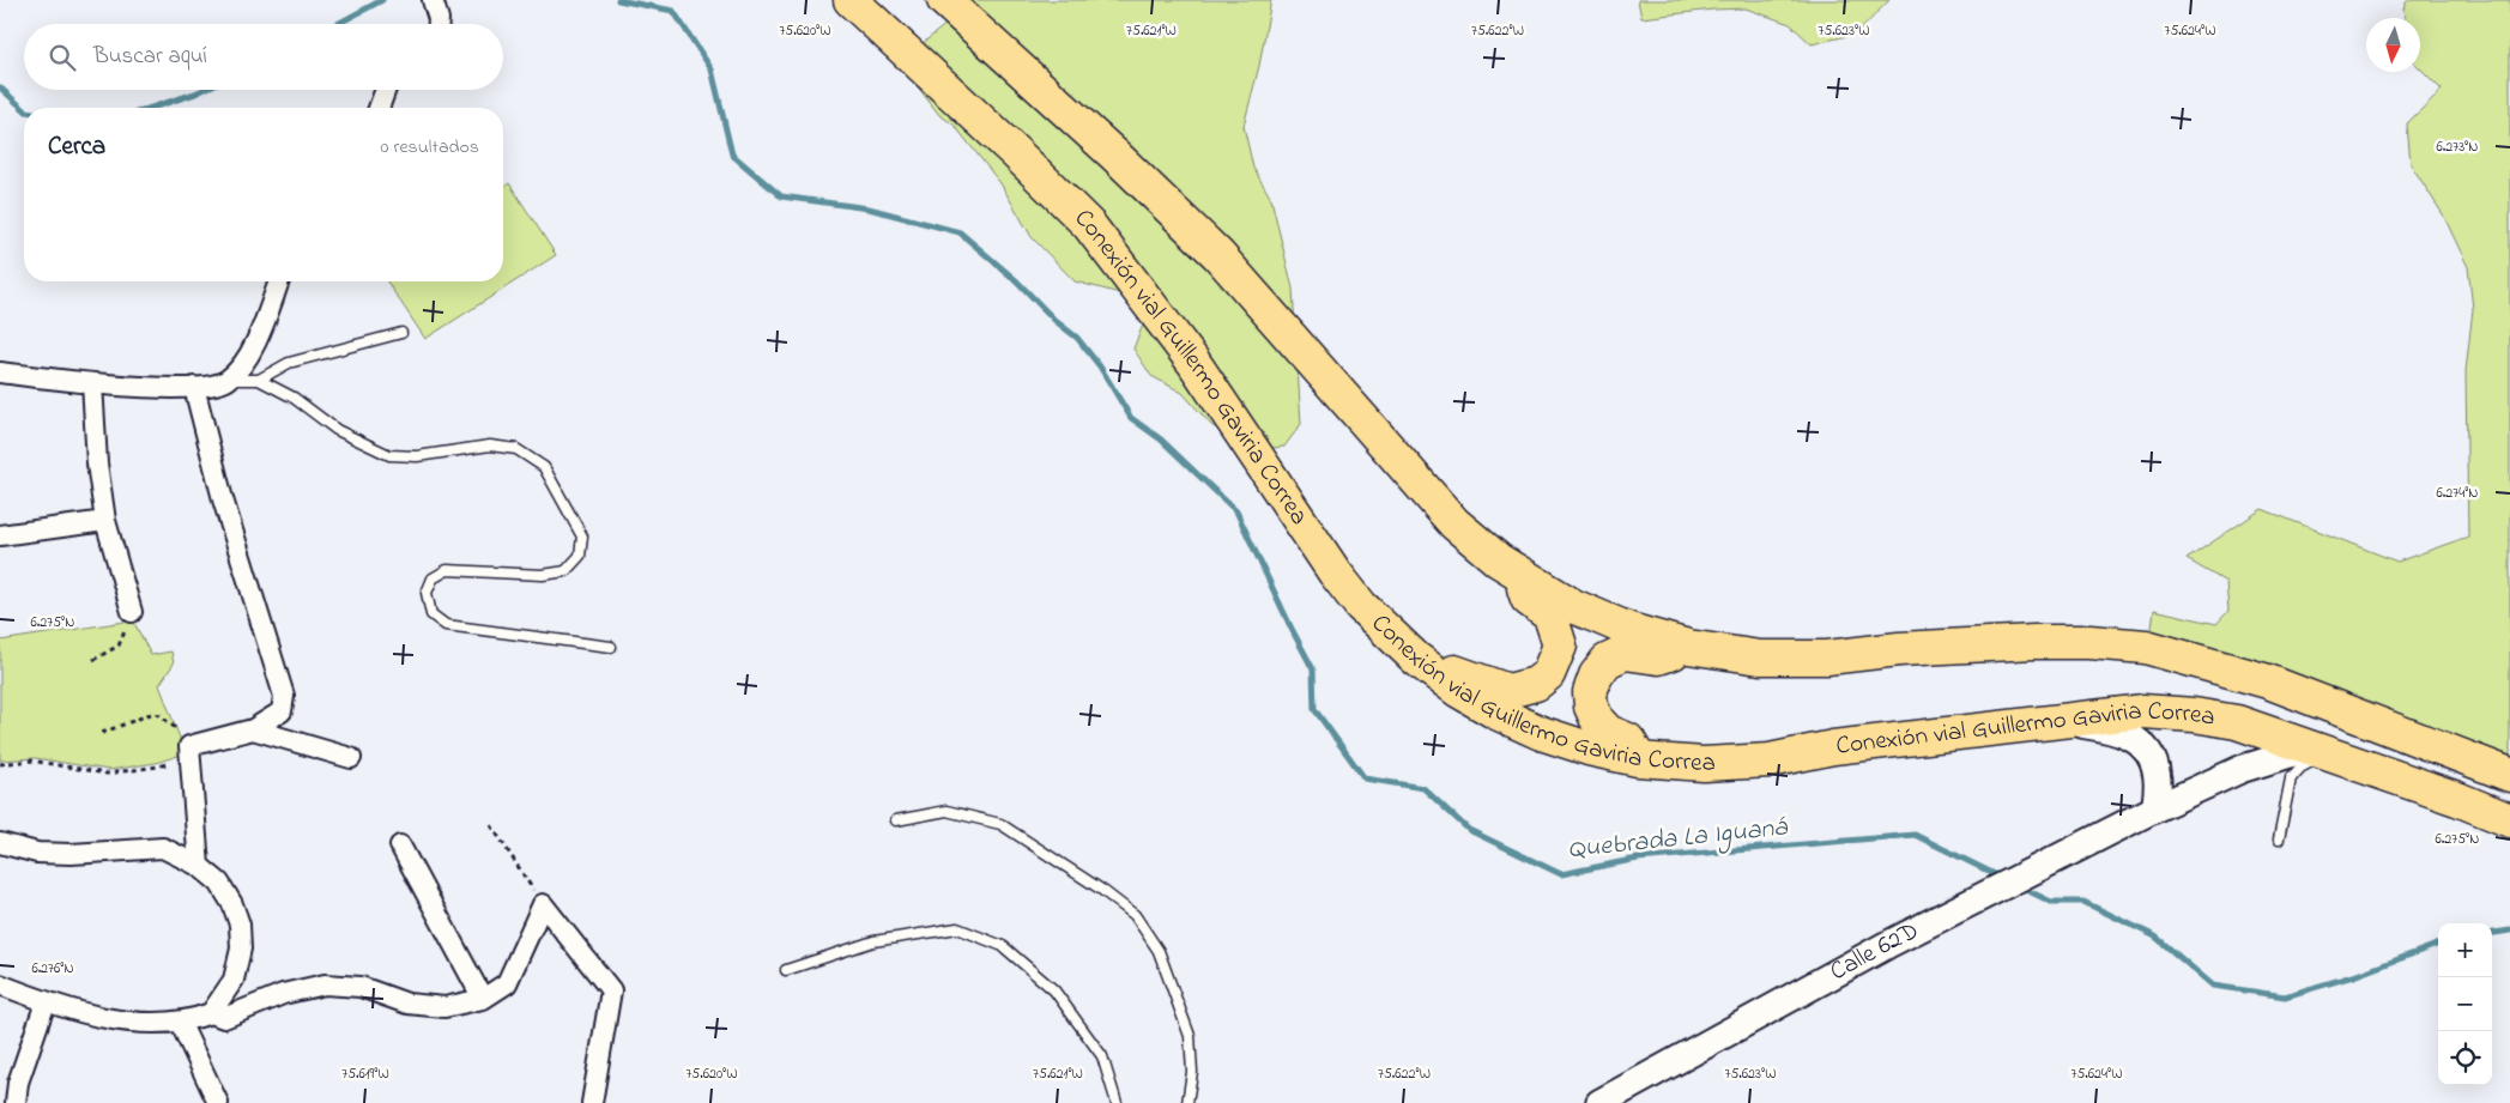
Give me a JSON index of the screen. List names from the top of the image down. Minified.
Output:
{"streets":{"highway":["Conexión vial Guillermo Gaviria Correa"],"main road":["Calle 62D"]},"crossings":[["Conexión vial Guillermo Gaviria Correa","Calle 62D"]],"water":["Quebrada La Iguaná"],"north":"bottom","page":{"search":"Buscar aquí","heading":["Cerca","0 resultados"],"map_buttons":["+","−"]},"coordinates":["75.620°W","75.621°W","75.622°W","75.623°W","75.624°W","6.273°N","6.274°N","6.275°N","6.276°N","75.619°W"]}
